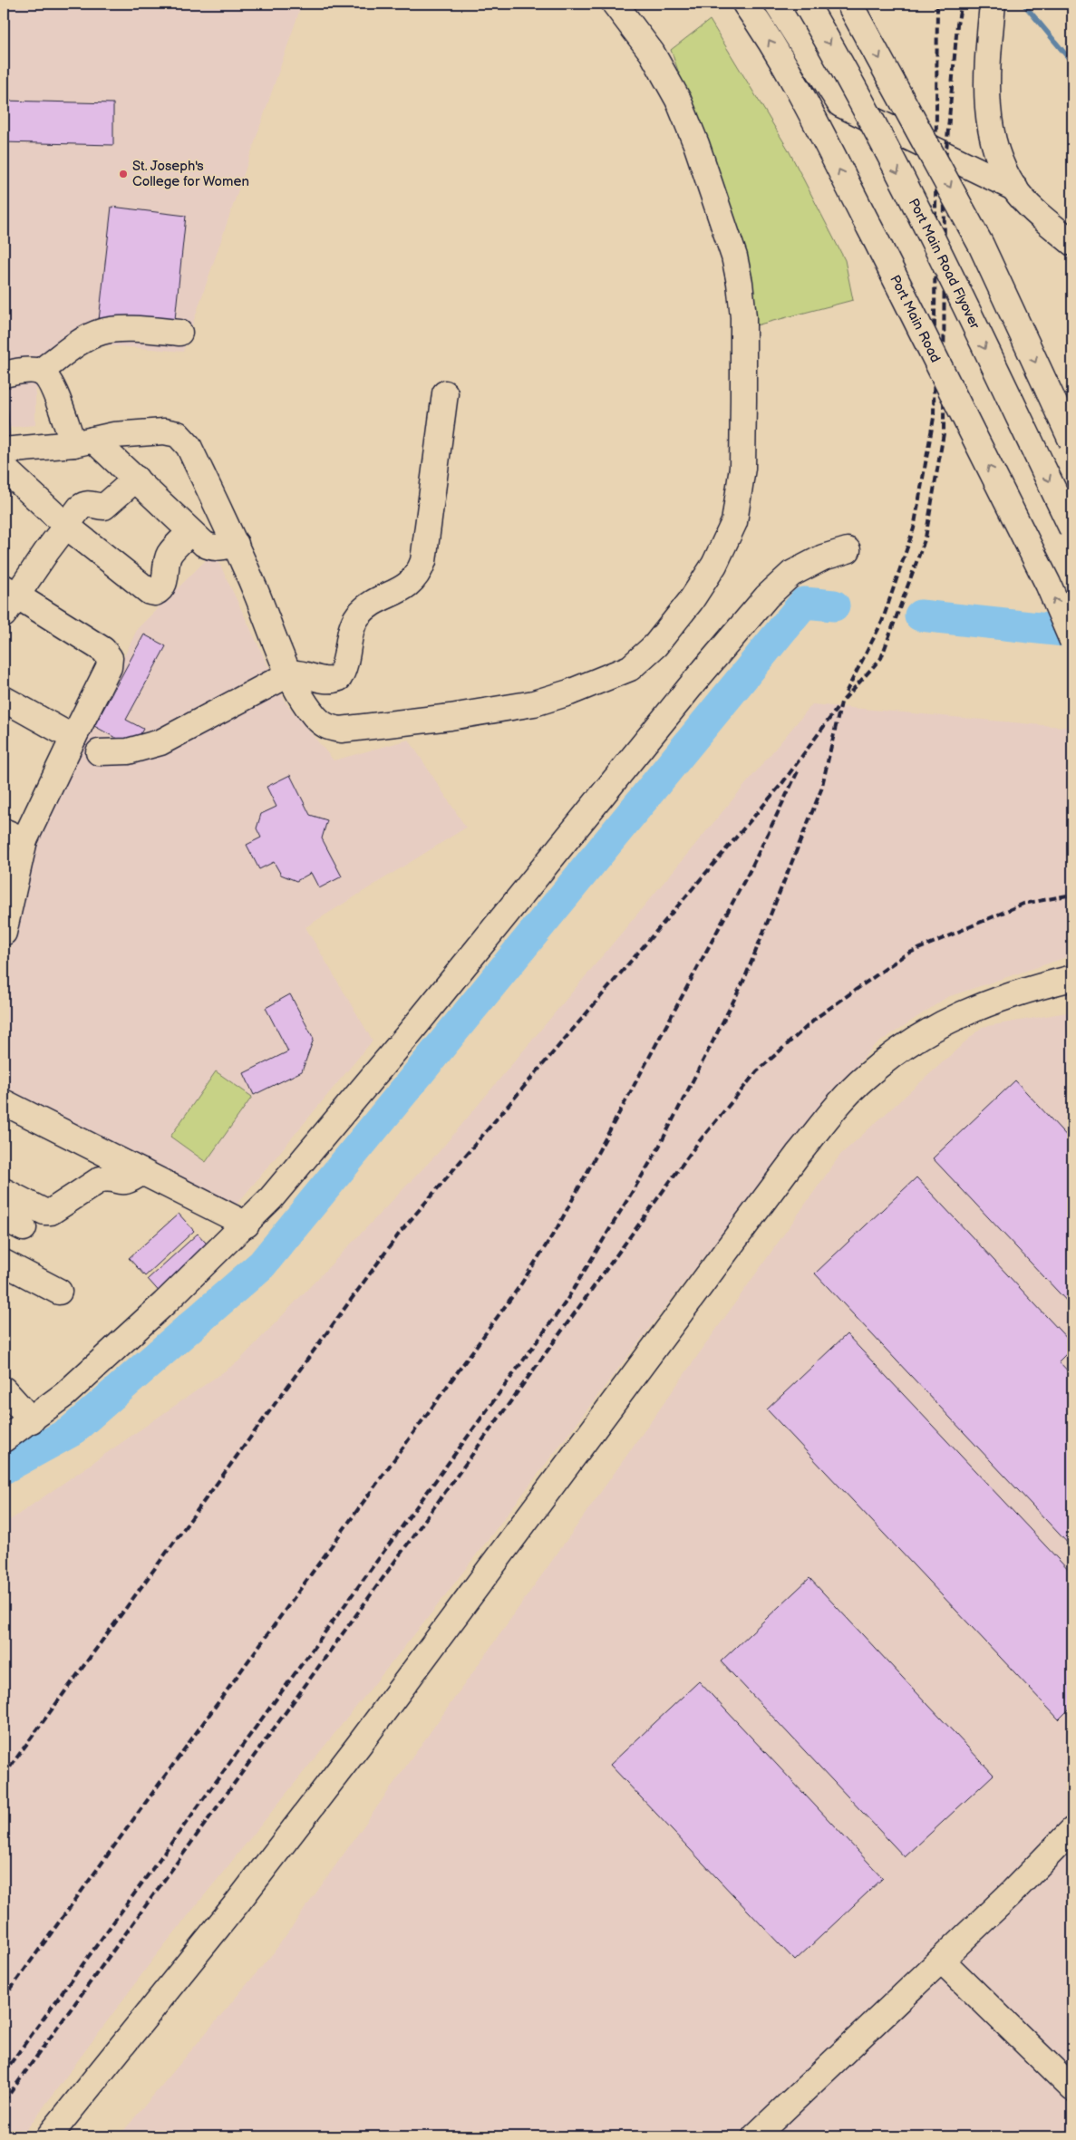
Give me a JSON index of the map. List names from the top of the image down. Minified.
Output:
{"streets":{"street":["Port Main Road Flyover","Port Main Road"]},"places":["St. Joseph's College for Women"]}
